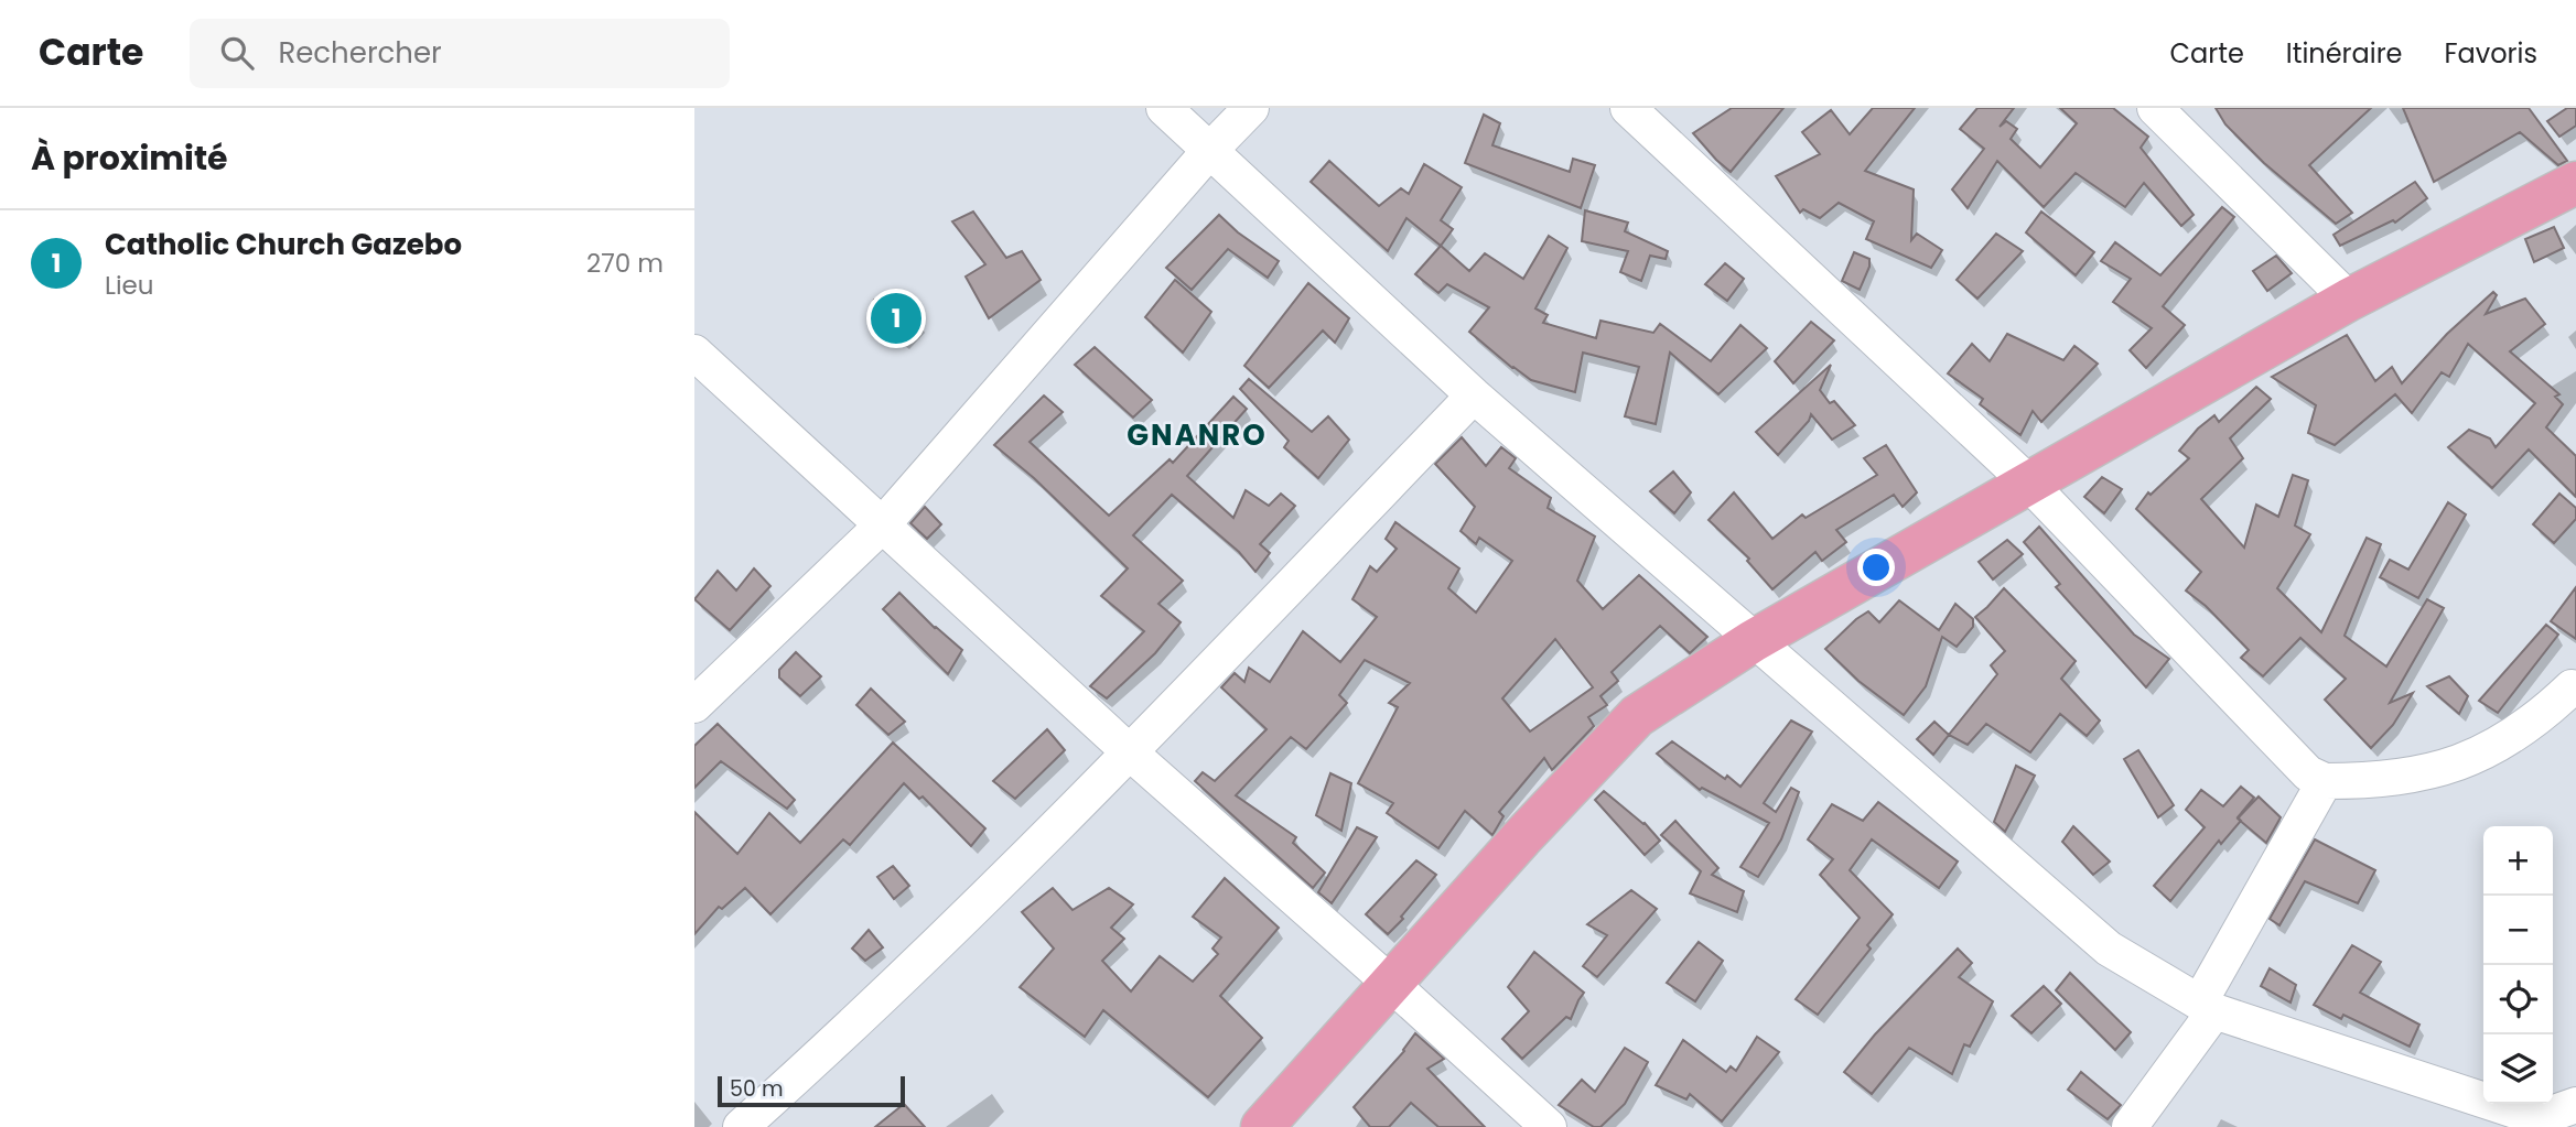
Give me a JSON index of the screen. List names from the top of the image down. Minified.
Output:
{"districts":["GNANRO"],"scale_bar":"50 m","page":{"header":"Carte","search":"Rechercher","nav":["Carte","Itinéraire","Favoris"],"heading":"À proximité","list":[{"mark":"1","name":"Catholic Church Gazebo","note":"Lieu","value":"270 m"}],"pins":"1","map_buttons":["+","−"],"scale":"50 m"}}
